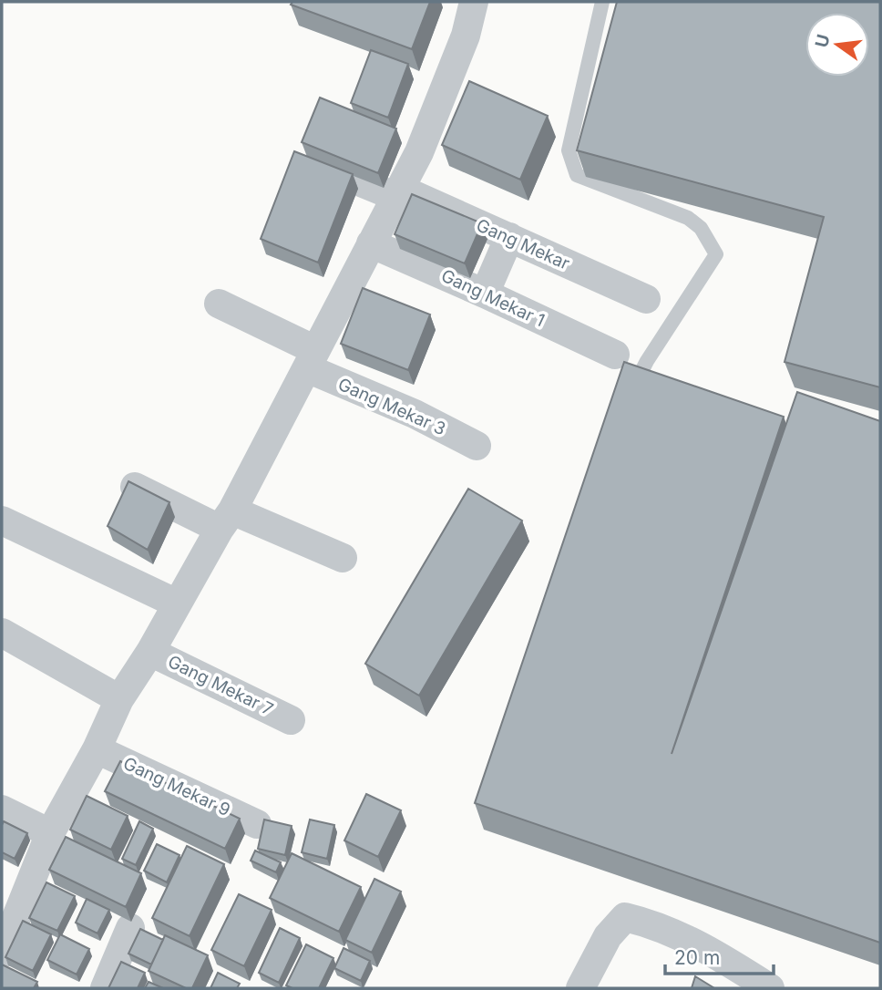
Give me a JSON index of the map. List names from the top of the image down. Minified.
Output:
{"streets":{"street":["Gang Mekar","Gang Mekar 1","Gang Mekar 3","Gang Mekar 7","Gang Mekar 9"]},"scale_bar":"20 m","north":"left"}
